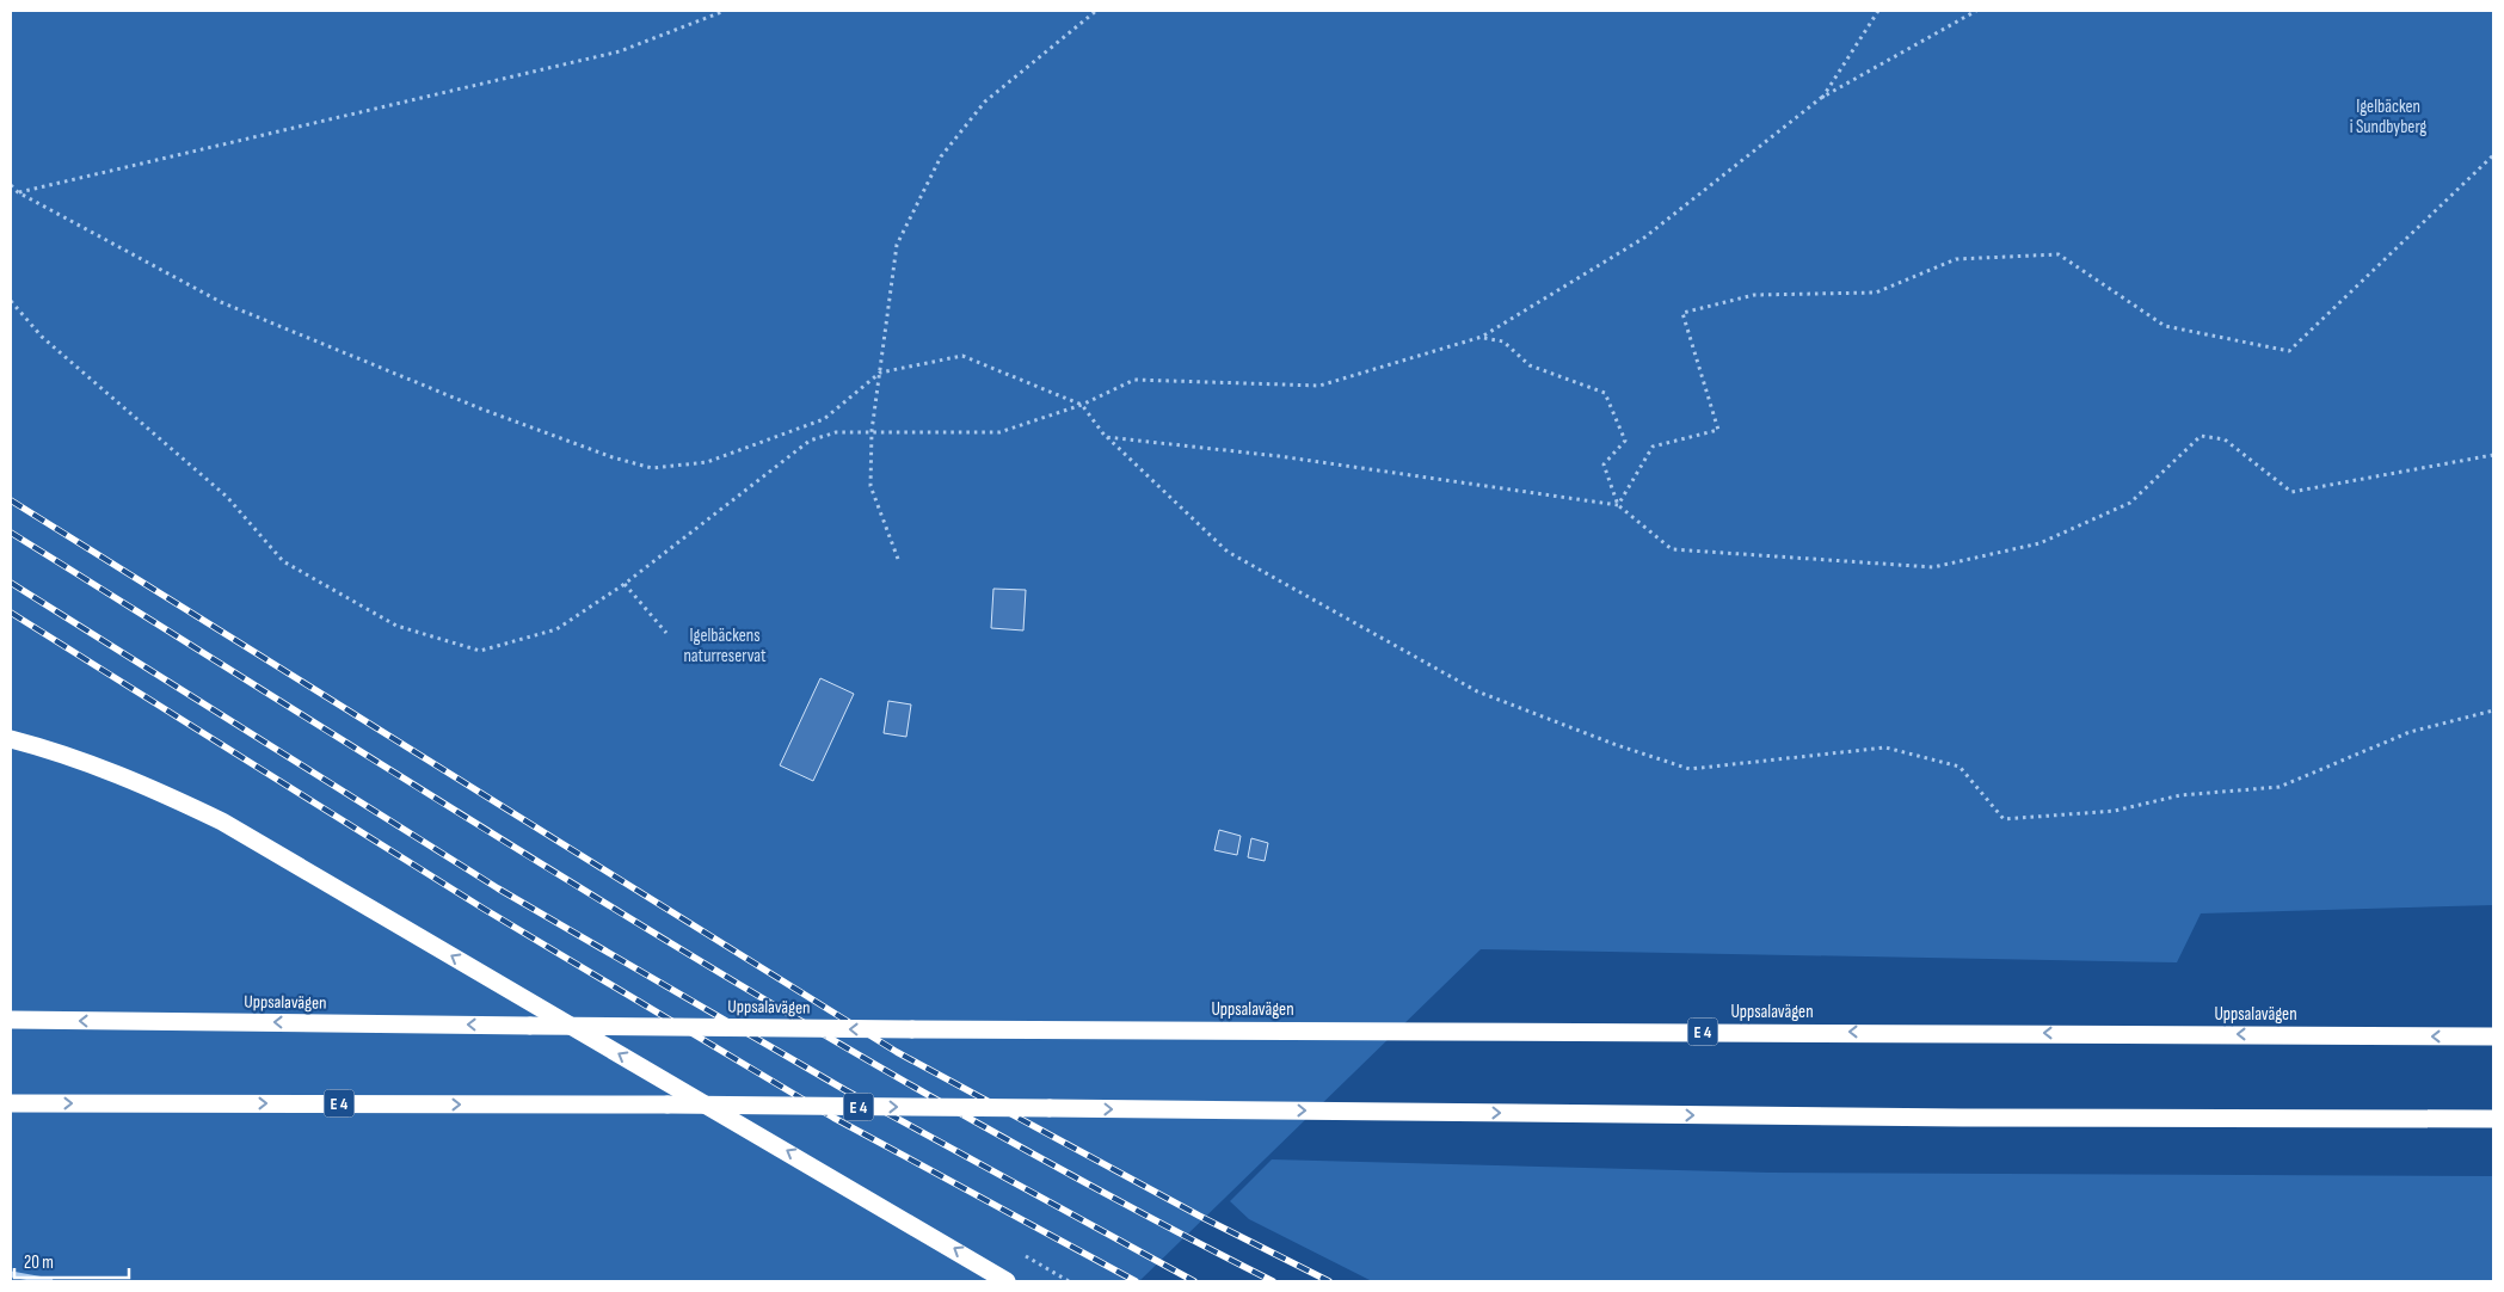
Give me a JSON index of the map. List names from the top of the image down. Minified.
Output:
{"streets":{"highway":["Uppsalavägen","E 4"]},"parks":["Igelbäcken i Sundbyberg","Igelbäckens naturreservat"],"scale_bar":"20 m"}
